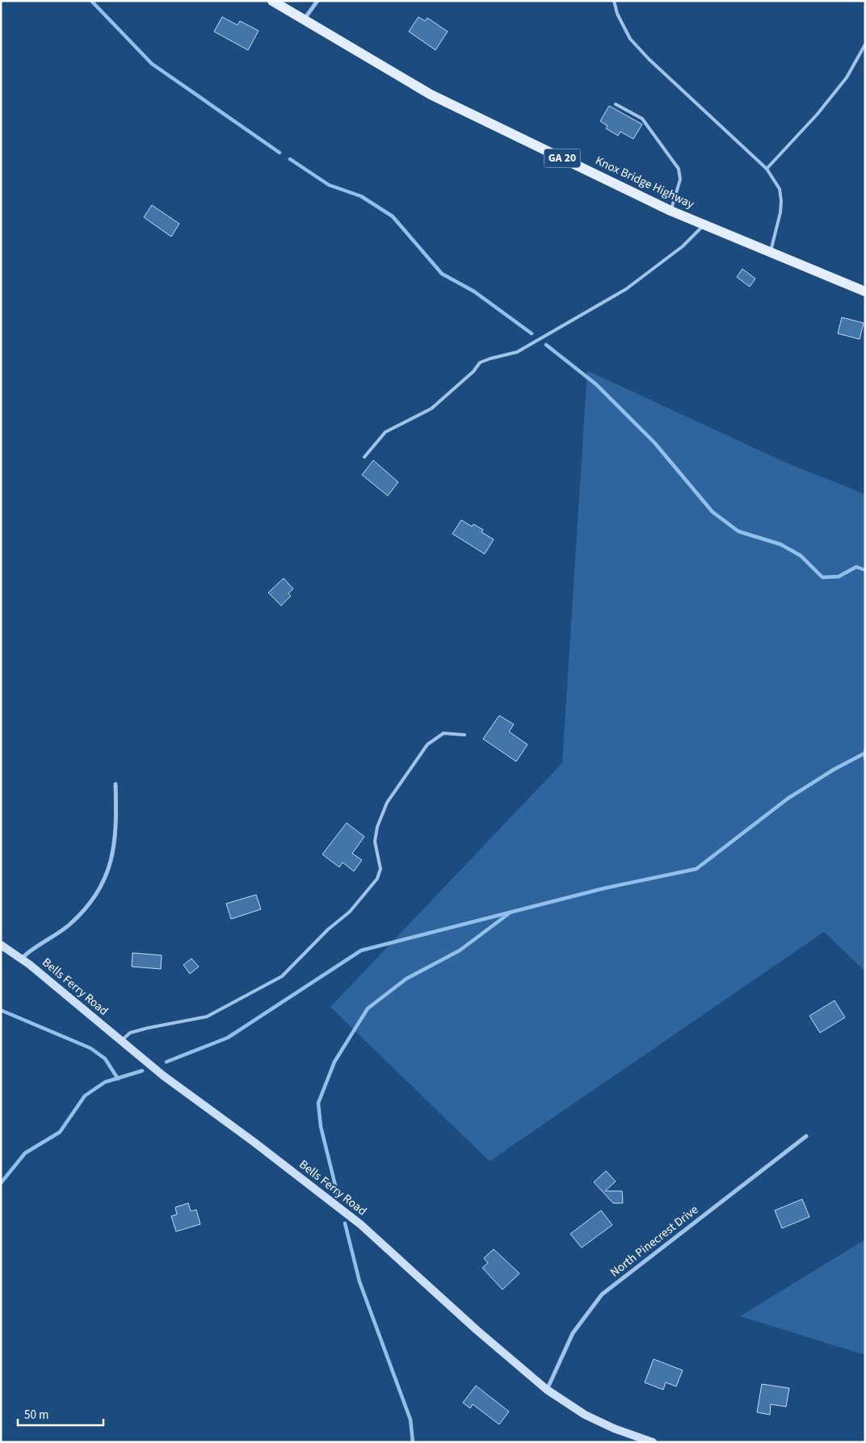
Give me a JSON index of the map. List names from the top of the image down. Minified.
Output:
{"streets":{"main road":["GA 20","Knox Bridge Highway","Bells Ferry Road"],"street":["North Pinecrest Drive"]},"crossings":[["Bells Ferry Road","North Pinecrest Drive"]],"scale_bar":"50 m"}
